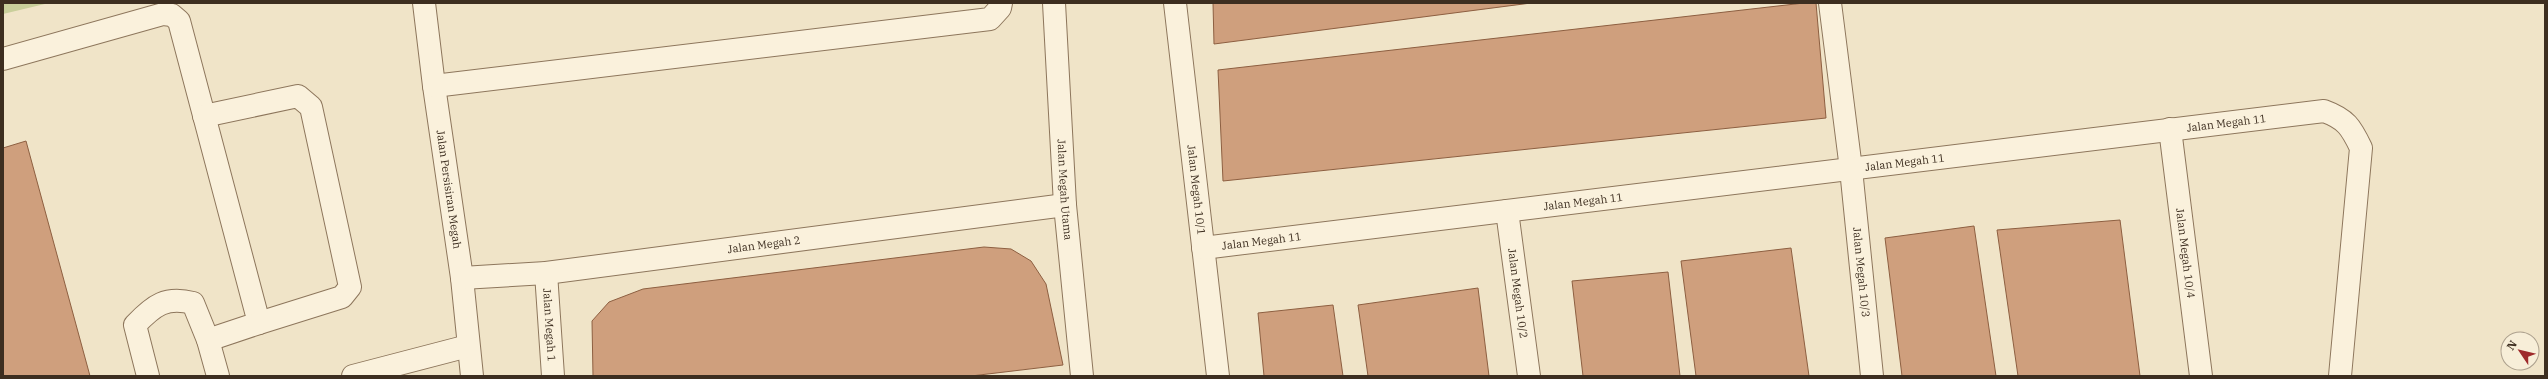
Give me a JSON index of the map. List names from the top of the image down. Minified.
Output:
{"streets":{"street":["Jalan Megah 11","Jalan Persisiran Megah","Jalan Megah Utama","Jalan Megah 10/1","Jalan Megah 2","Jalan Megah 10/4","Jalan Megah 10/3","Jalan Megah 10/2","Jalan Megah 1"]},"crossings":[["Jalan Megah 11","Jalan Megah 10/1"],["Jalan Megah 11","Jalan Megah 10/4"],["Jalan Megah 11","Jalan Megah 10/3"],["Jalan Megah 11","Jalan Megah 10/2"],["Jalan Persisiran Megah","Jalan Megah 2"],["Jalan Megah Utama","Jalan Megah 2"],["Jalan Megah 2","Jalan Megah 1"]],"north":"top left"}
